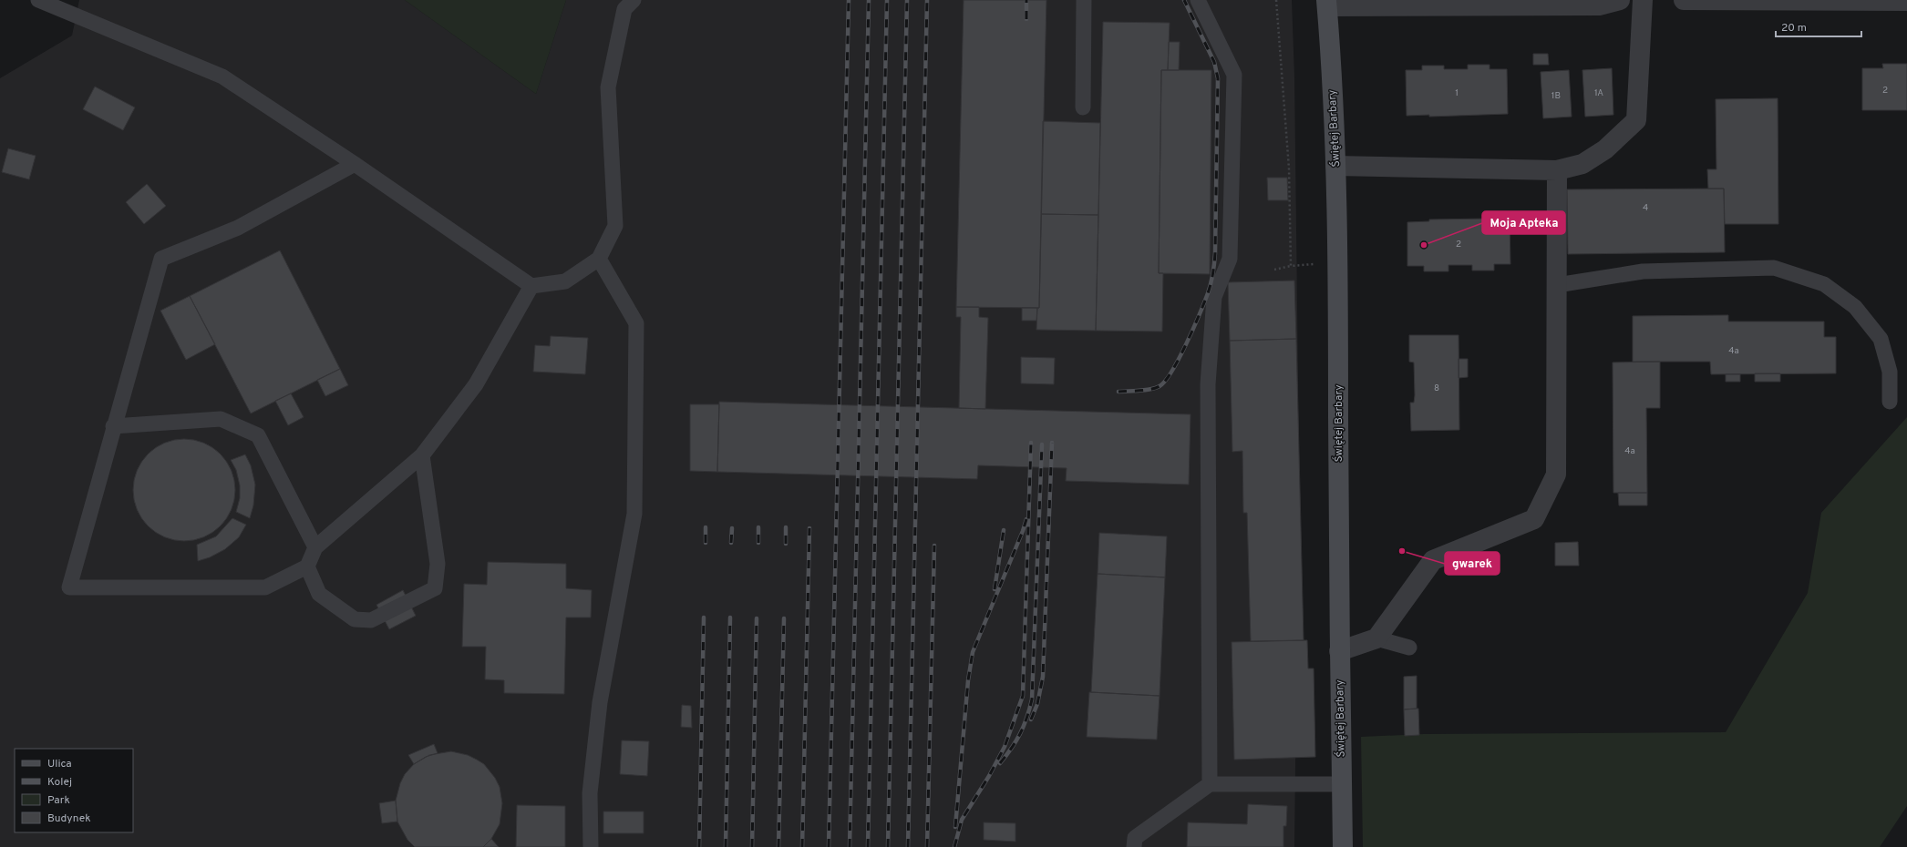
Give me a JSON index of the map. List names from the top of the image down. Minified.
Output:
{"streets":{"street":["Świętej Barbary"]},"places":["Moja Apteka","gwarek"],"house_numbers":["2","1","1A","1B","4","2","4a","8","4a"],"legend":["Ulica","Kolej","Park","Budynek"],"scale_bar":"20 m"}
